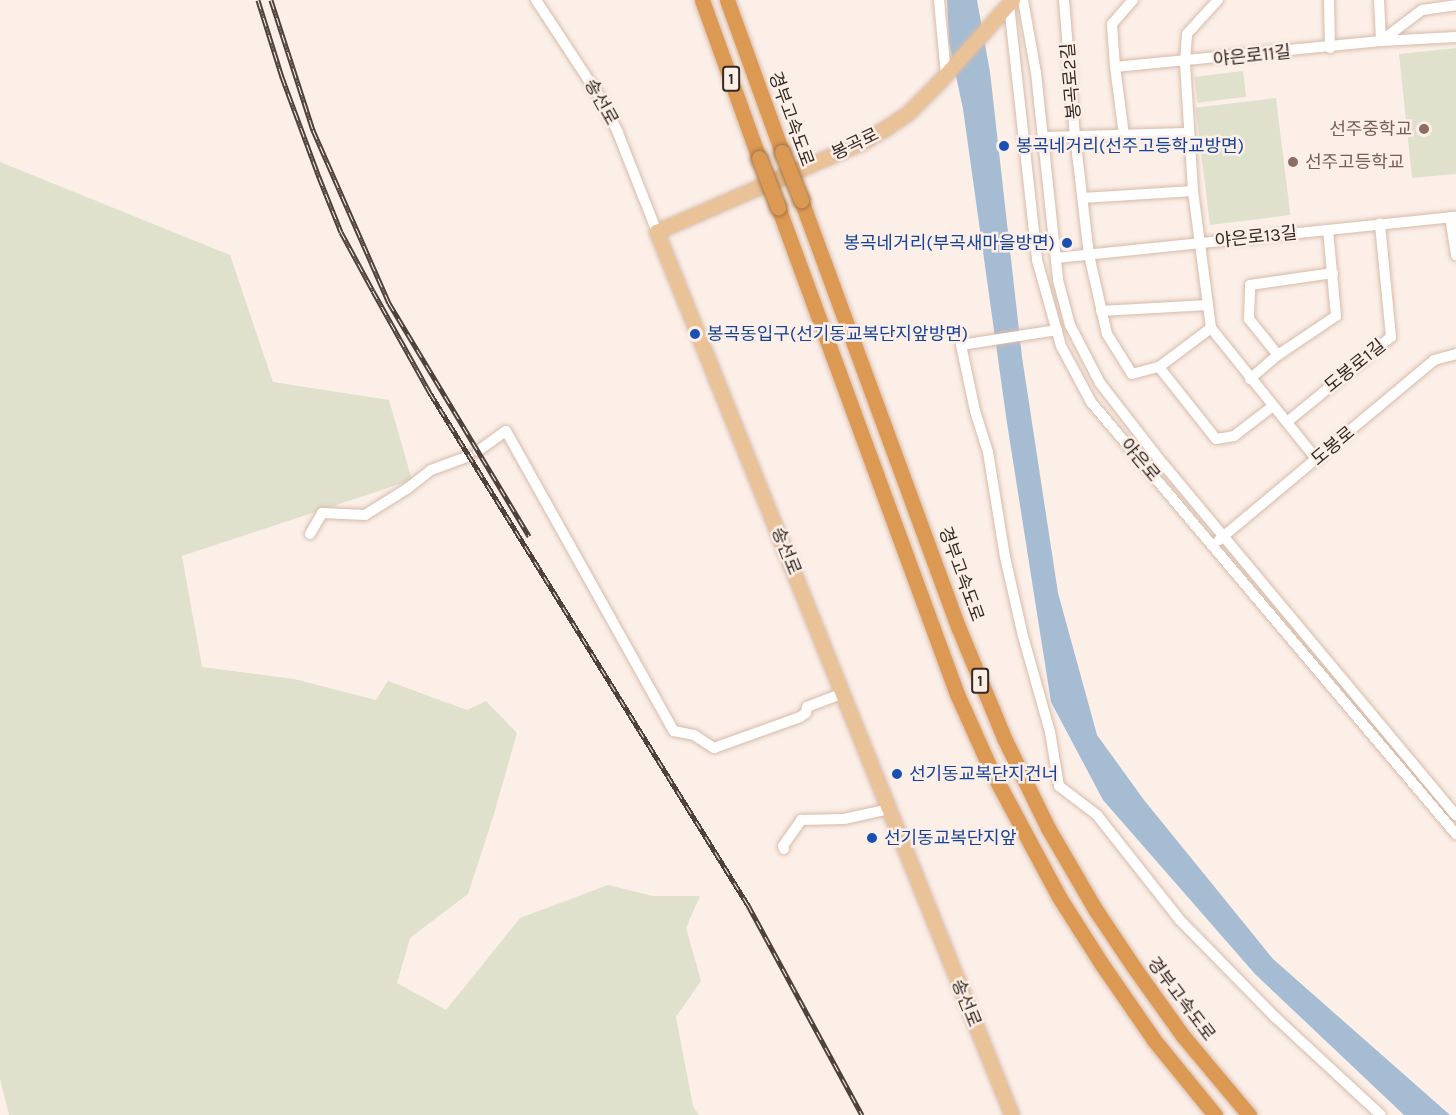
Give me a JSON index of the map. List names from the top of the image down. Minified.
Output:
{"streets":{"highway":["1","경부고속도로"],"main road":["송선로","봉곡로"],"street":["야은로11길","봉곡로2길","야은로13길","도봉로1길","도봉로","야은로"]},"crossings":[["봉곡로2길","야은로13길"],["송선로","봉곡로"],["봉곡로","야은로"],["야은로13길","도봉로1길"],["야은로13길","야은로"],["도봉로","야은로"]],"places":["선주중학교","봉곡네거리(선주고등학교방면)","선주고등학교","봉곡네거리(부곡새마을방면)","봉곡동입구(선기동교복단지앞방면)","선기동교복단지건너","선기동교복단지앞"]}
